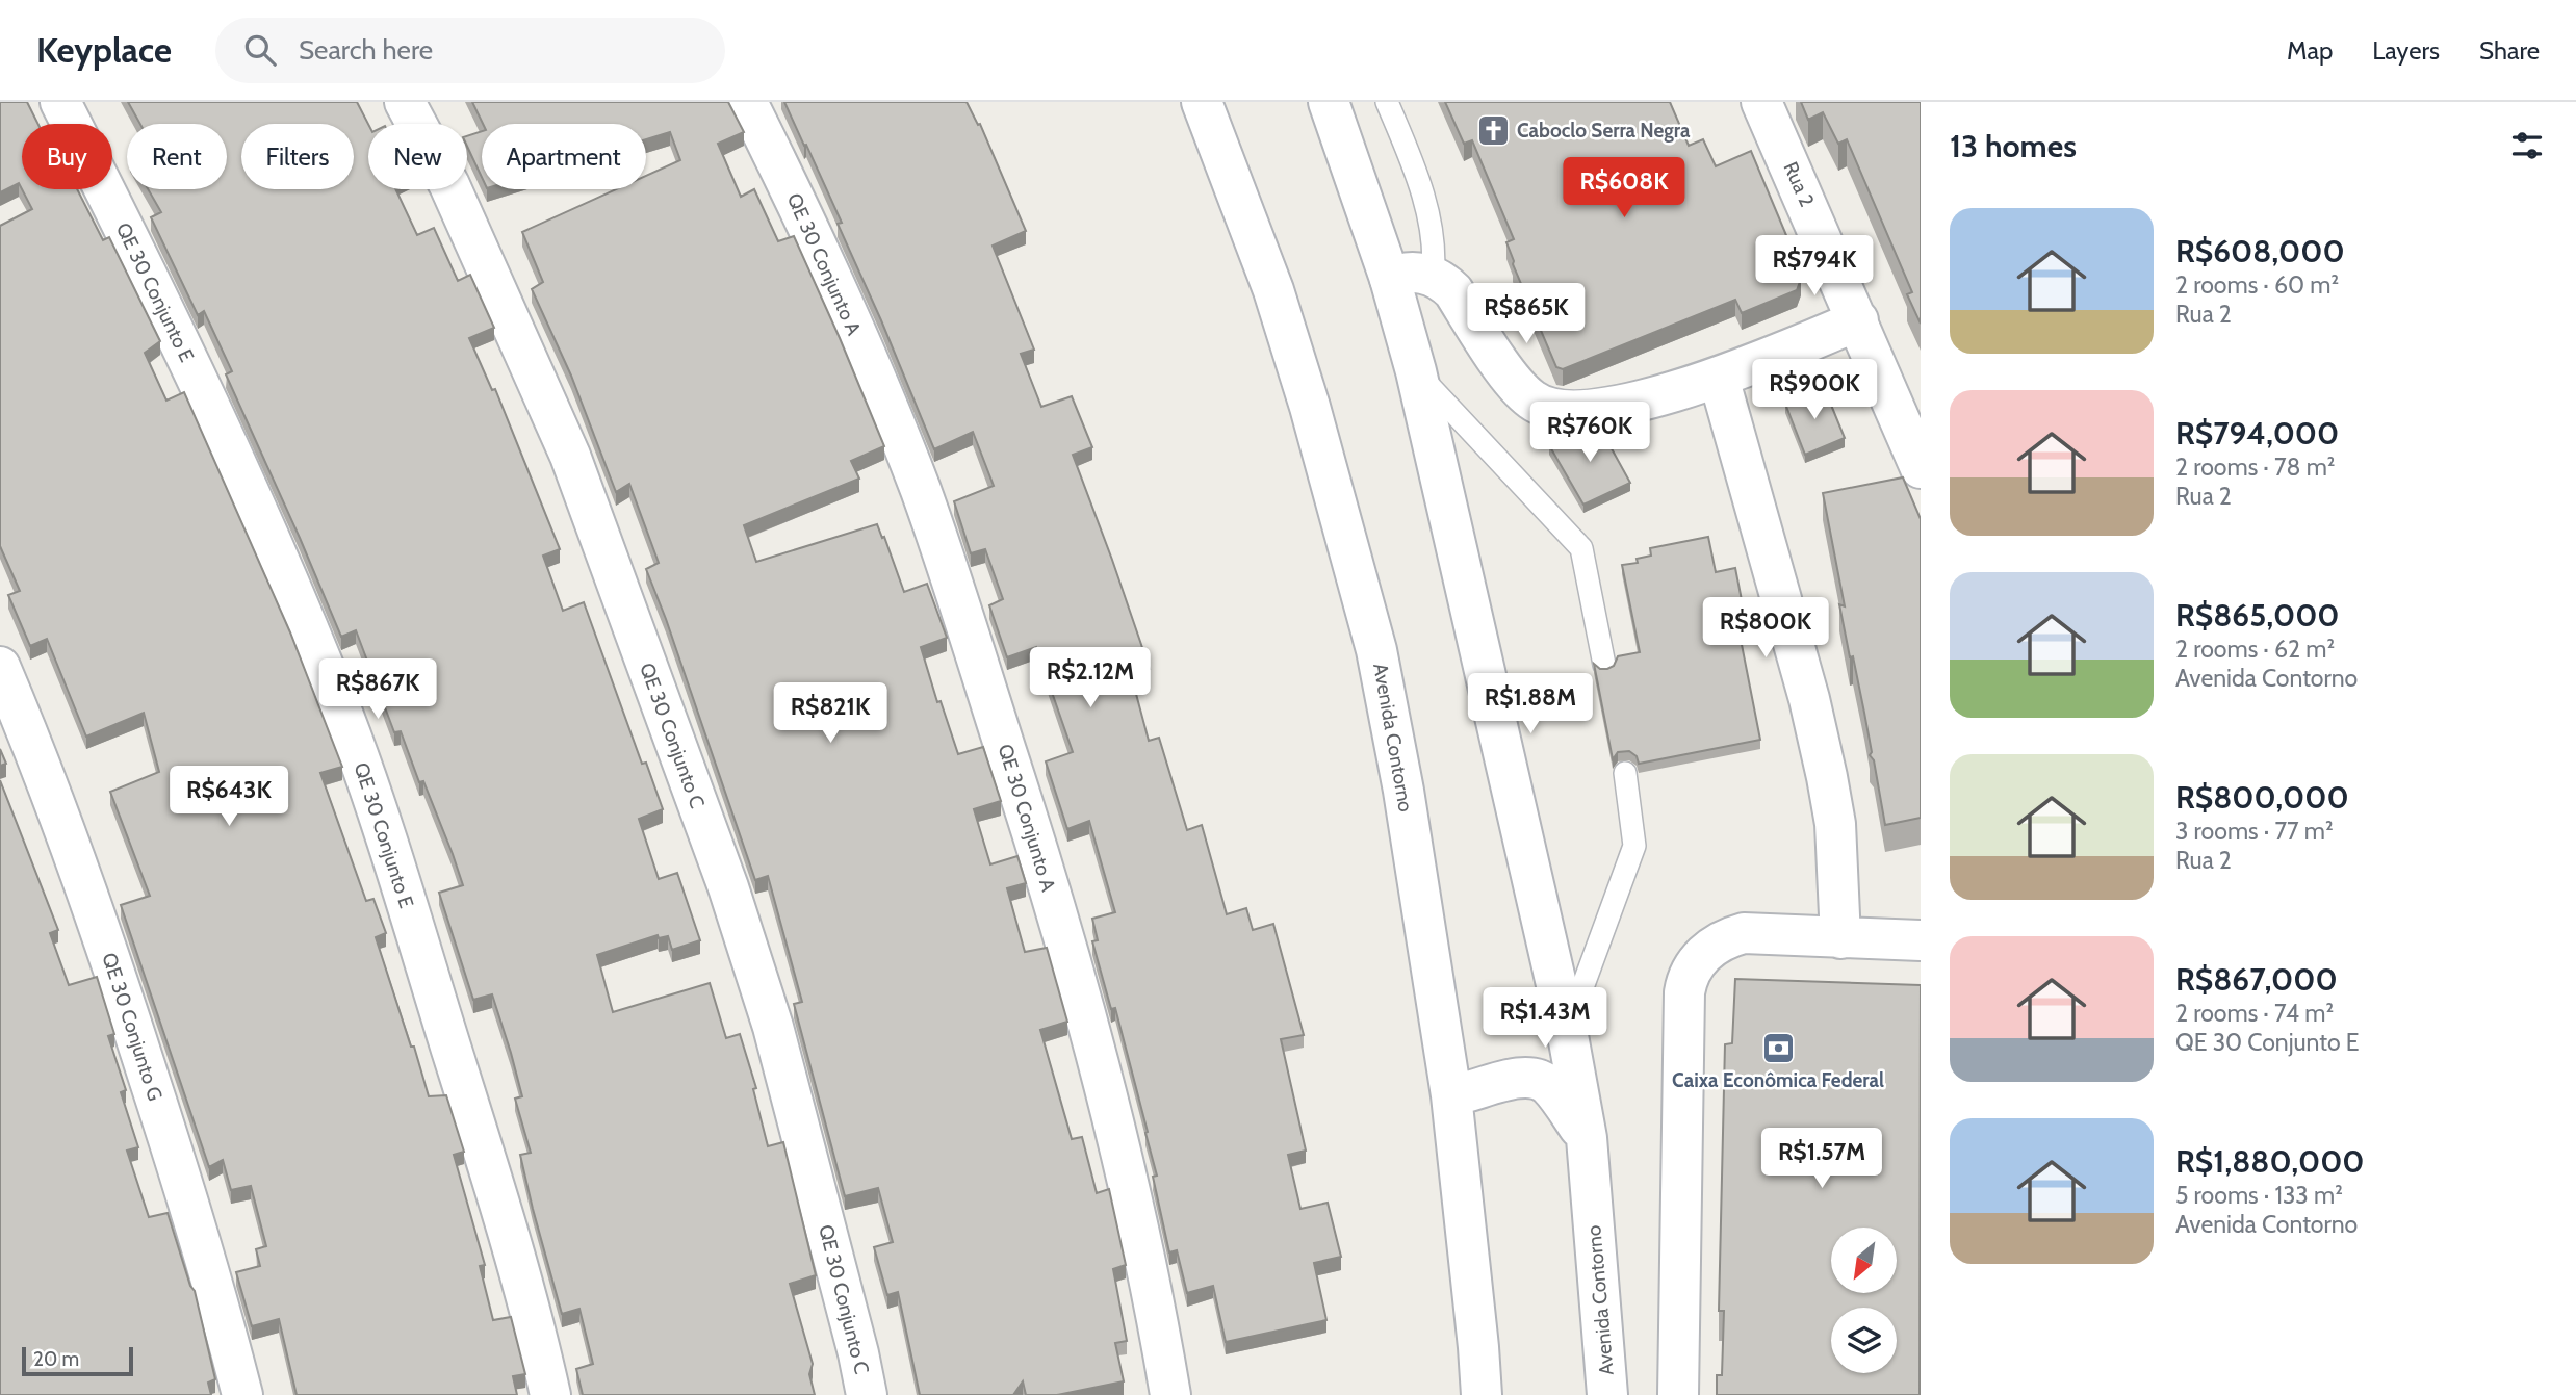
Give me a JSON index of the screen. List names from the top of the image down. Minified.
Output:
{"streets":{"street":["Rua 2","QE 30 Conjunto A","QE 30 Conjunto E","QE 30 Conjunto C","Avenida Contorno","QE 30 Conjunto G"]},"places":{"church":["Caboclo Serra Negra"],"bank":["Caixa Econômica Federal"]},"scale_bar":"20 m","north":"bottom left","page":{"header":"Keyplace","search":"Search here","nav":["Map","Layers","Share"],"heading":"13 homes","chip":["Buy","Rent","Filters","New","Apartment"],"price":["R$608K","R$794K","R$865K","R$900K","R$760K","R$800K","R$2.12M","R$867K","R$1.88M","R$821K","R$643K","R$1.43M","R$1.57M"],"list":[{"name":"R$608,000","note":"2 rooms · 60 m² · Rua 2"},{"name":"R$794,000","note":"2 rooms · 78 m² · Rua 2"},{"name":"R$865,000","note":"2 rooms · 62 m² · Avenida Contorno"},{"name":"R$800,000","note":"3 rooms · 77 m² · Rua 2"},{"name":"R$867,000","note":"2 rooms · 74 m² · QE 30 Conjunto E"},{"name":"R$1,880,000","note":"5 rooms · 133 m² · Avenida Contorno"}],"scale":"20 m"}}
